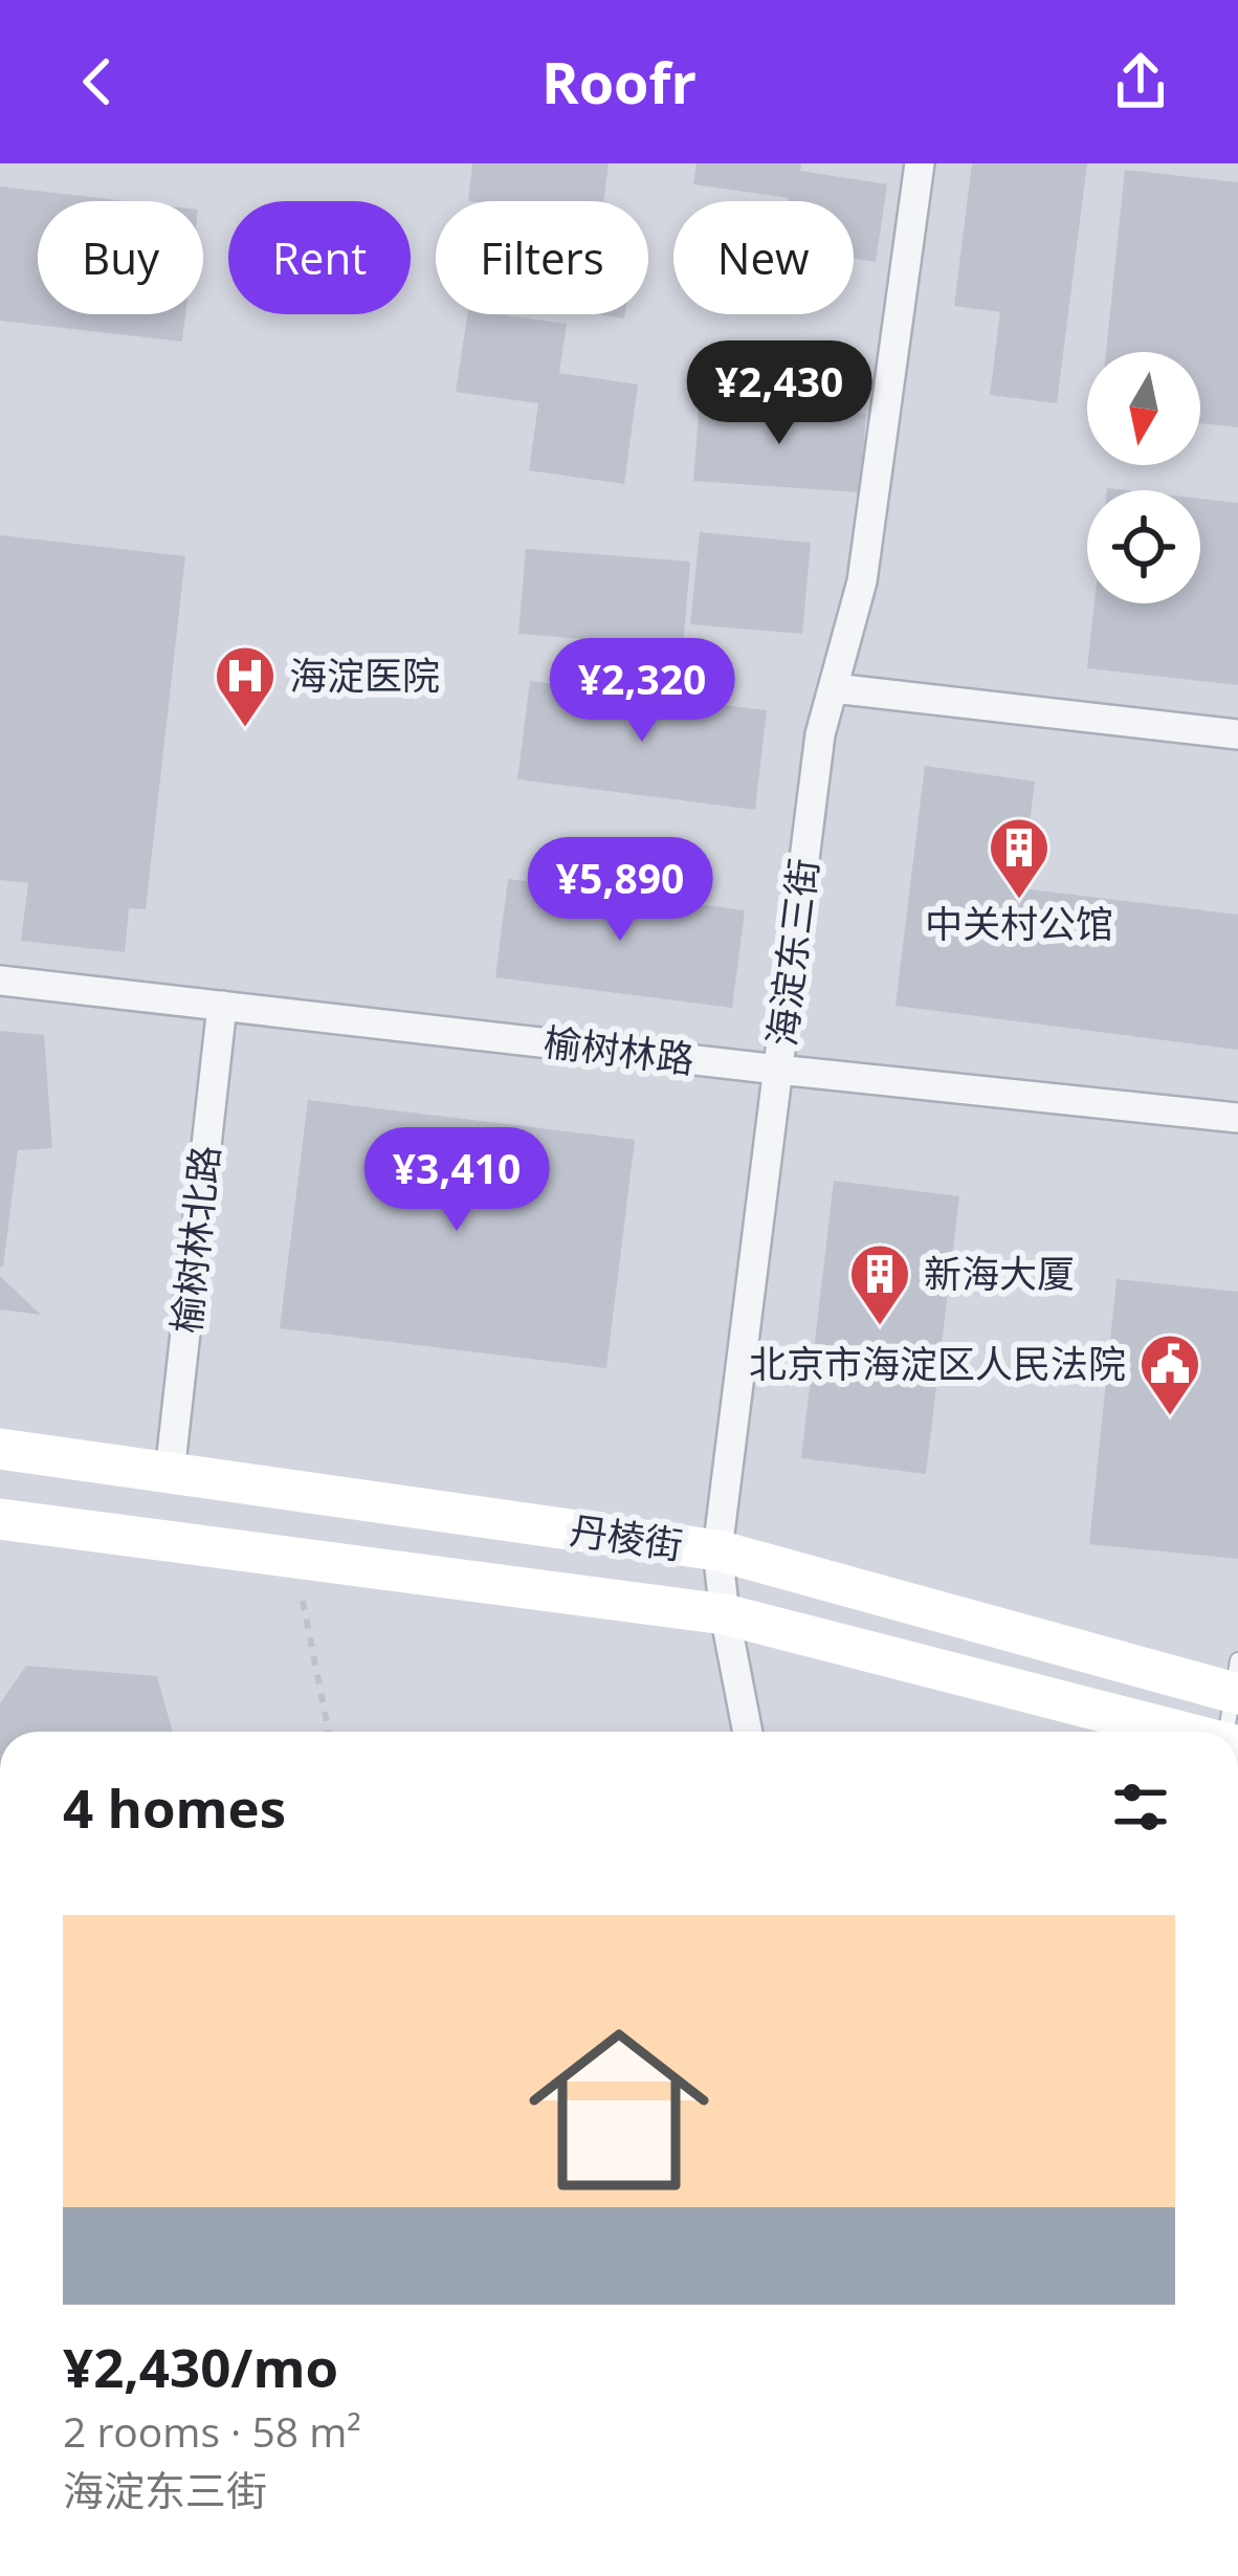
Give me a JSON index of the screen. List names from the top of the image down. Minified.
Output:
{"streets":{"main road":["丹棱街"],"street":["海淀东三街","榆树林路","榆树林北路"]},"crossings":[["海淀东三街","榆树林路"],["海淀东三街","丹棱街"],["榆树林路","榆树林北路"],["榆树林北路","丹棱街"]],"places":{"hospital":["海淀医院"],"building":["中关村公馆","新海大厦"],"public building":["北京市海淀区人民法院"]},"north":"bottom","page":{"header":"Roofr","chip":["Buy","Rent","Filters","New"],"price":["¥2,430","¥2,320","¥5,890","¥3,410"],"heading":"4 homes","list":[{"name":"¥2,430/mo","note":"2 rooms · 58 m² · 海淀东三街"}]}}
